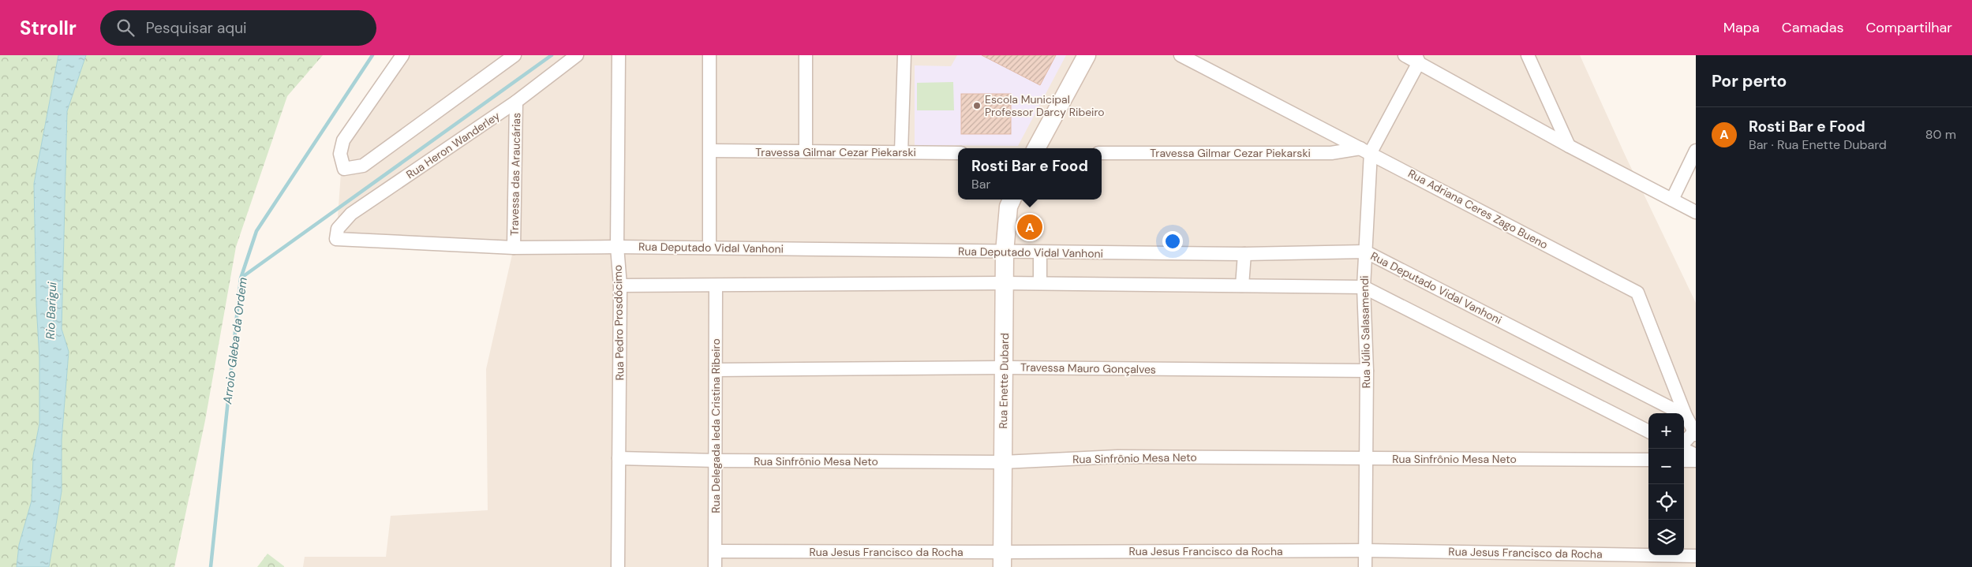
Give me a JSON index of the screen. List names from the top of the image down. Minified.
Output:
{"streets":{"street":["Rua Heron Wanderley","Travessa Gilmar Cezar Piekarski","Travessa das Araucárias","Rua Adriana Ceres Zago Bueno","Rua Deputado Vidal Vanhoni","Rua Pedro Prosdócimo","Rua Júlio Salasamendi","Travessa Mauro Gonçalves","Rua Enette Dubard","Rua Delegada Ieda Cristina Ribeiro","Rua Sinfrônio Mesa Neto","Rua Jesus Francisco da Rocha"]},"crossings":[["Rua Heron Wanderley","Travessa das Araucárias"],["Rua Heron Wanderley","Rua Deputado Vidal Vanhoni"],["Travessa Gilmar Cezar Piekarski","Rua Adriana Ceres Zago Bueno"],["Travessa Gilmar Cezar Piekarski","Rua Júlio Salasamendi"],["Travessa das Araucárias","Rua Deputado Vidal Vanhoni"],["Rua Adriana Ceres Zago Bueno","Rua Deputado Vidal Vanhoni"],["Rua Adriana Ceres Zago Bueno","Rua Júlio Salasamendi"],["Rua Deputado Vidal Vanhoni","Rua Pedro Prosdócimo"],["Rua Deputado Vidal Vanhoni","Rua Júlio Salasamendi"],["Rua Deputado Vidal Vanhoni","Rua Enette Dubard"],["Rua Pedro Prosdócimo","Rua Sinfrônio Mesa Neto"],["Rua Júlio Salasamendi","Travessa Mauro Gonçalves"],["Rua Júlio Salasamendi","Rua Sinfrônio Mesa Neto"],["Rua Júlio Salasamendi","Rua Jesus Francisco da Rocha"],["Travessa Mauro Gonçalves","Rua Enette Dubard"],["Travessa Mauro Gonçalves","Rua Delegada Ieda Cristina Ribeiro"],["Rua Enette Dubard","Rua Sinfrônio Mesa Neto"],["Rua Enette Dubard","Rua Jesus Francisco da Rocha"],["Rua Delegada Ieda Cristina Ribeiro","Rua Sinfrônio Mesa Neto"],["Rua Delegada Ieda Cristina Ribeiro","Rua Jesus Francisco da Rocha"]],"water":["Rio Barigui","Arroio Gleba da Ordem"],"places":["Escola Municipal Professor Darcy Ribeiro"],"page":{"header":"Strollr","search":"Pesquisar aqui","nav":["Mapa","Camadas","Compartilhar"],"heading":"Por perto","list":[{"mark":"A","name":"Rosti Bar e Food","note":"Bar · Rua Enette Dubard","value":"80 m"}],"popup":["Rosti Bar e Food","Bar"],"pins":"A","map_buttons":["+","−"]}}
